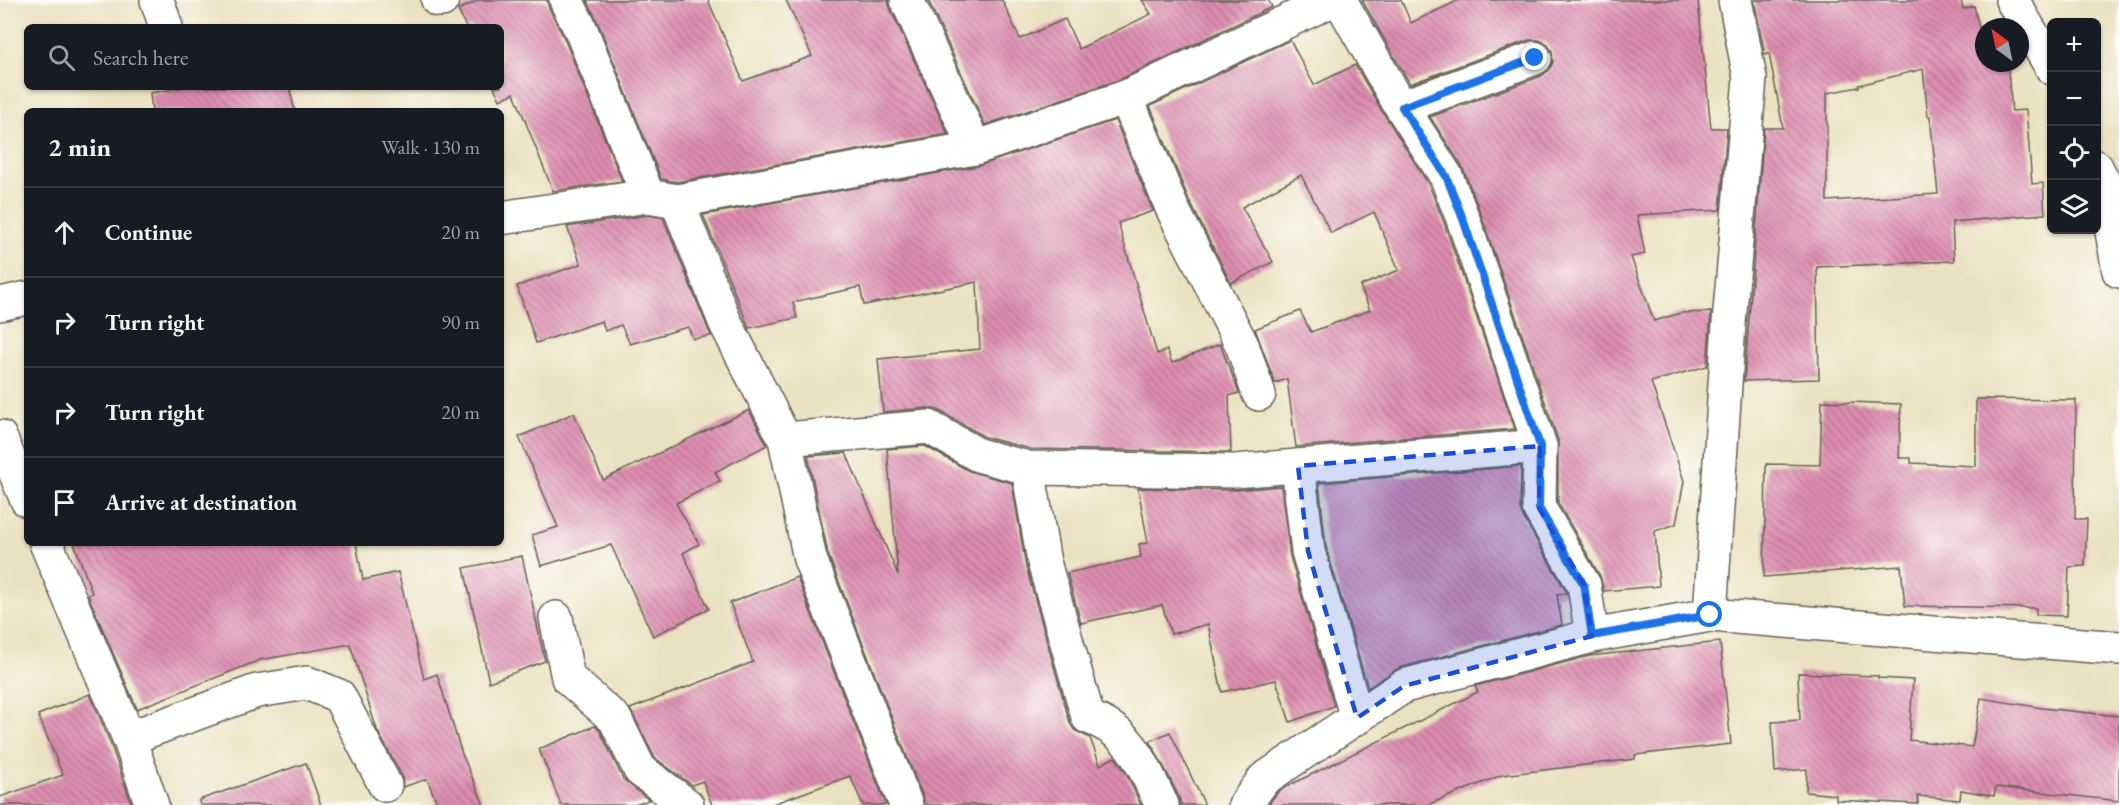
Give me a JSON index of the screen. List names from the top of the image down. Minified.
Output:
{"north":"top left","page":{"map_buttons":["+","−"],"search":"Search here","heading":["2 min","Walk · 130 m"],"list":[["Continue","20 m"],["Turn right","90 m"],["Turn right","20 m"],"Arrive at destination"]}}
